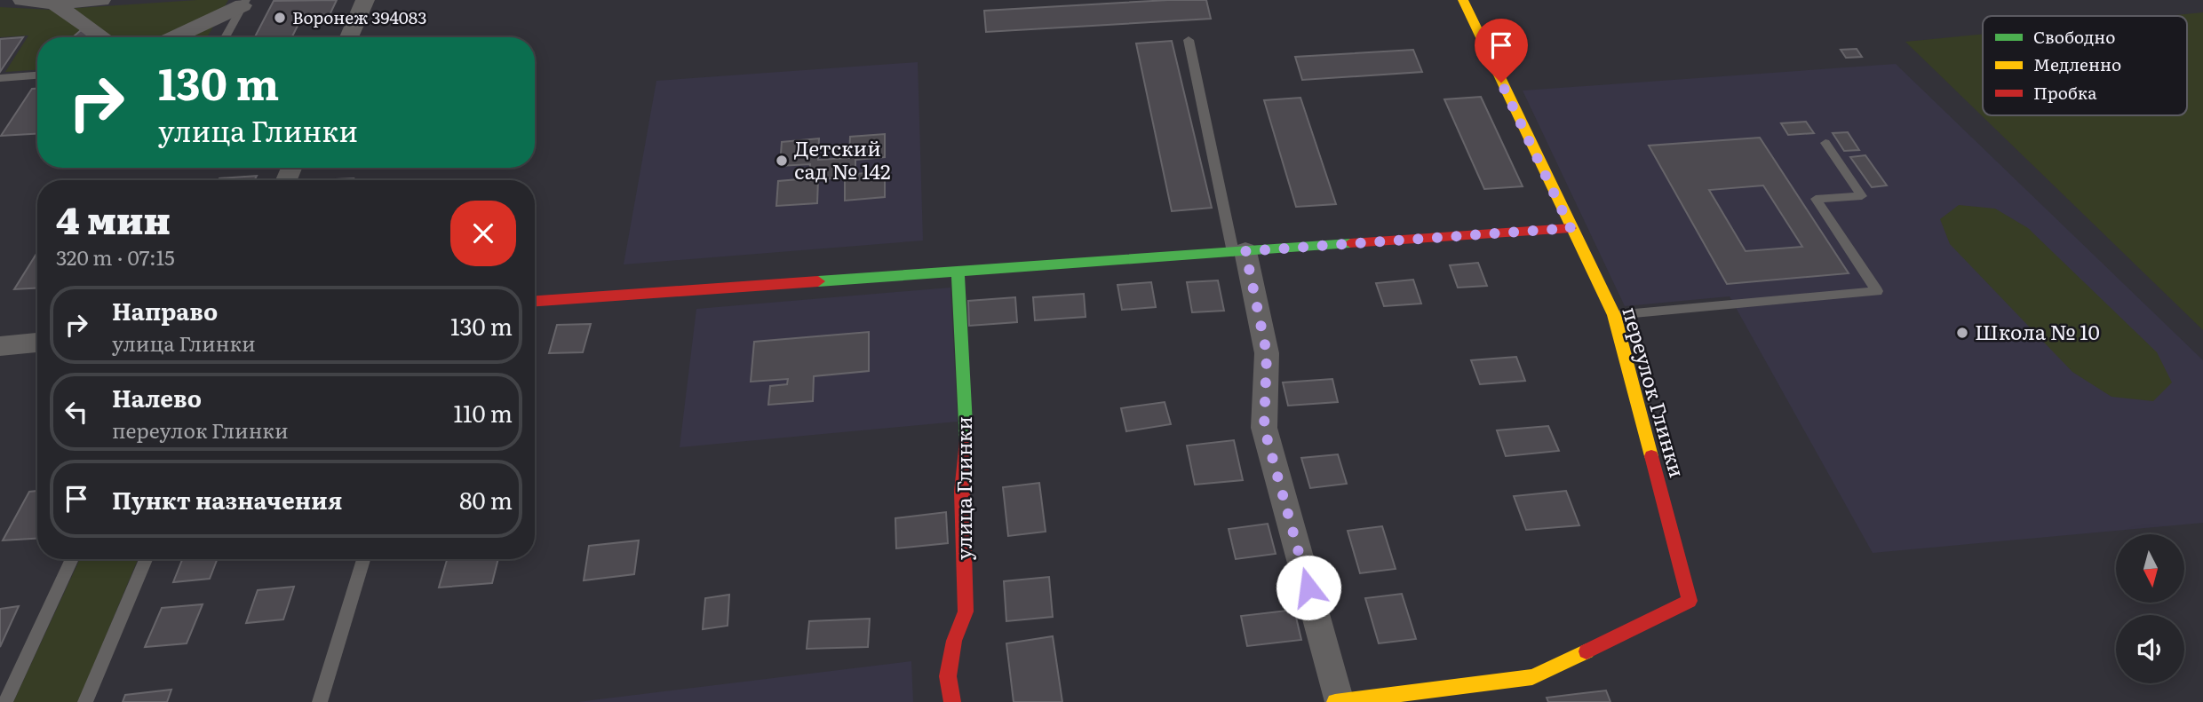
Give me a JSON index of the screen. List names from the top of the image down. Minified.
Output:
{"streets":{"street":["переулок Глинки","улица Глинки"]},"places":["Воронеж 394083","Детский сад № 142","Школа № 10"],"legend":["Свободно","Медленно","Пробка"],"north":"bottom","page":{"turn":["130 m","улица Глинки"],"heading":["4 мин","320 m · 07:15"],"list":[{"name":"Направо","note":"улица Глинки","value":"130 m"},{"name":"Налево","note":"переулок Глинки","value":"110 m"},{"name":"Пункт назначения","value":"80 m"}]}}
